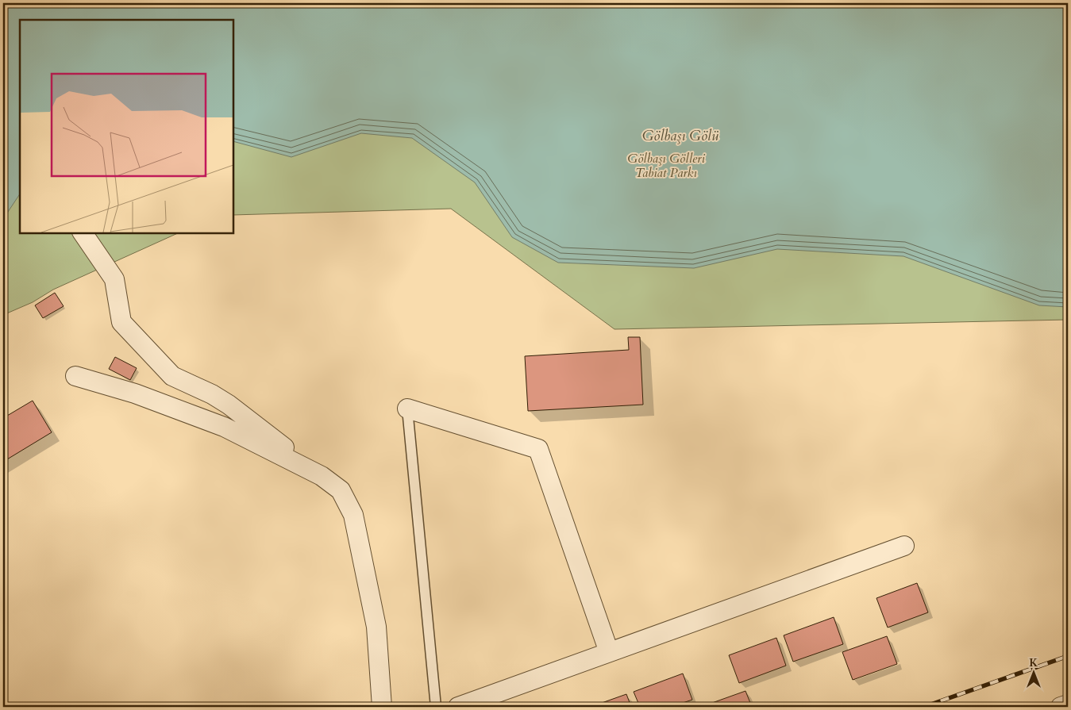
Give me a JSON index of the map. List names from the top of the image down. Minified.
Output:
{"water":["Gölbaşı Gölü"],"parks":["Gölbaşı Gölleri Tabiat Parkı"],"north":"top"}
